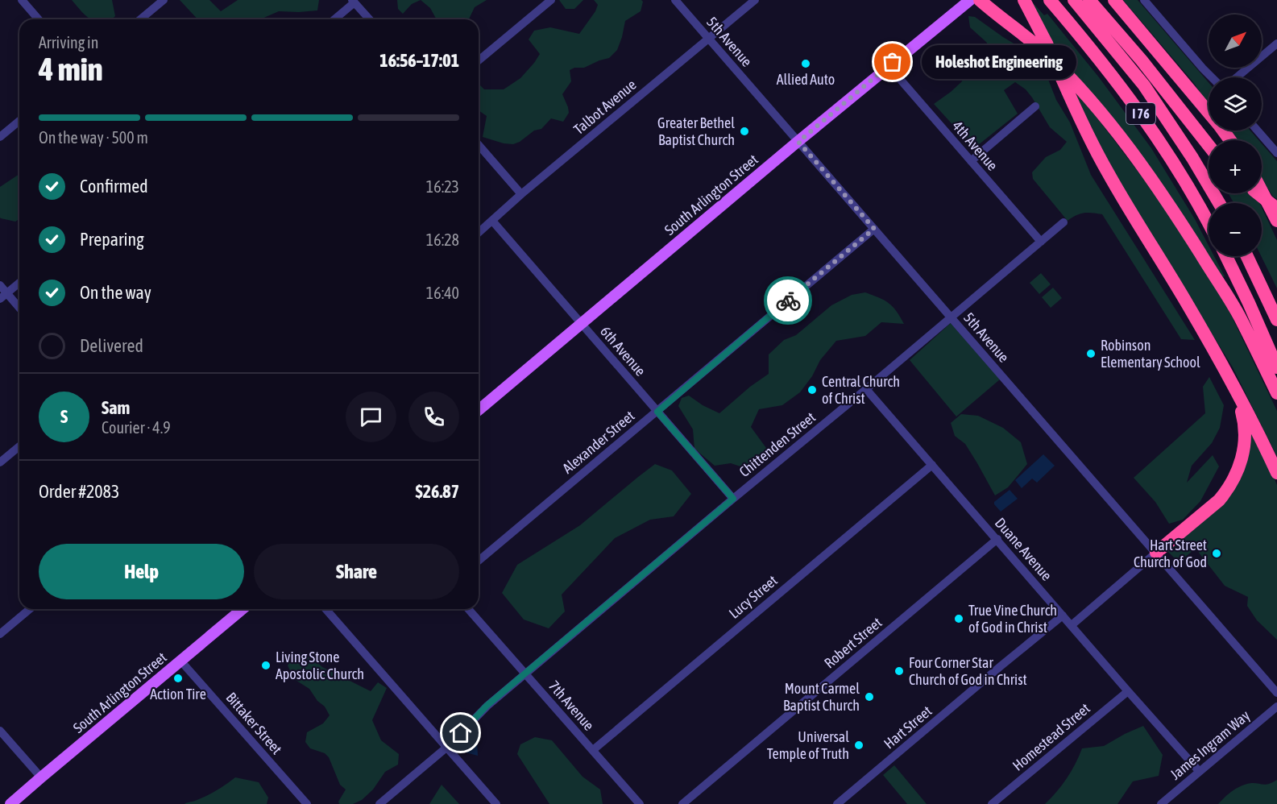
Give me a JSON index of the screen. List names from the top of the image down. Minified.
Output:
{"streets":{"highway":["I 76"],"main road":["South Arlington Street"],"street":["5th Avenue","Talbot Avenue","4th Avenue","6th Avenue","Alexander Street","Chittenden Street","Duane Avenue","Lucy Street","Robert Street","7th Avenue","Bittaker Street","Hart Street","Homestead Street","James Ingram Way"]},"crossings":[["5th Avenue","Talbot Avenue"],["5th Avenue","South Arlington Street"],["5th Avenue","Alexander Street"],["5th Avenue","Chittenden Street"],["Talbot Avenue","6th Avenue"],["4th Avenue","South Arlington Street"],["4th Avenue","Chittenden Street"],["South Arlington Street","6th Avenue"],["South Arlington Street","Bittaker Street"],["6th Avenue","Alexander Street"],["6th Avenue","Chittenden Street"],["Chittenden Street","Duane Avenue"],["Chittenden Street","7th Avenue"],["Duane Avenue","Lucy Street"],["Duane Avenue","Robert Street"],["Duane Avenue","Hart Street"],["Duane Avenue","Homestead Street"],["Duane Avenue","James Ingram Way"],["Lucy Street","7th Avenue"]],"places":["Holeshot Engineering","Allied Auto","Greater Bethel Baptist Church","Robinson Elementary School","Central Church of Christ","Hart Street Church of God","True Vine Church of God in Christ","Living Stone Apostolic Church","Four Corner Star Church of God in Christ","Action Tire","Mount Carmel Baptist Church","Universal Temple of Truth"],"north":"top right","page":{"map_buttons":["+","−"],"heading":["4 min","Arriving in","16:56–17:01"],"panel":["Sam","Courier · 4.9","Order #2083","$26.87"],"bubble":"Holeshot Engineering","bar":"On the way · 500 m","list":[["Confirmed","16:23"],["Preparing","16:28"],["On the way","16:40"],"Delivered"],"round":"S","buttons":["Help","Share"]}}
